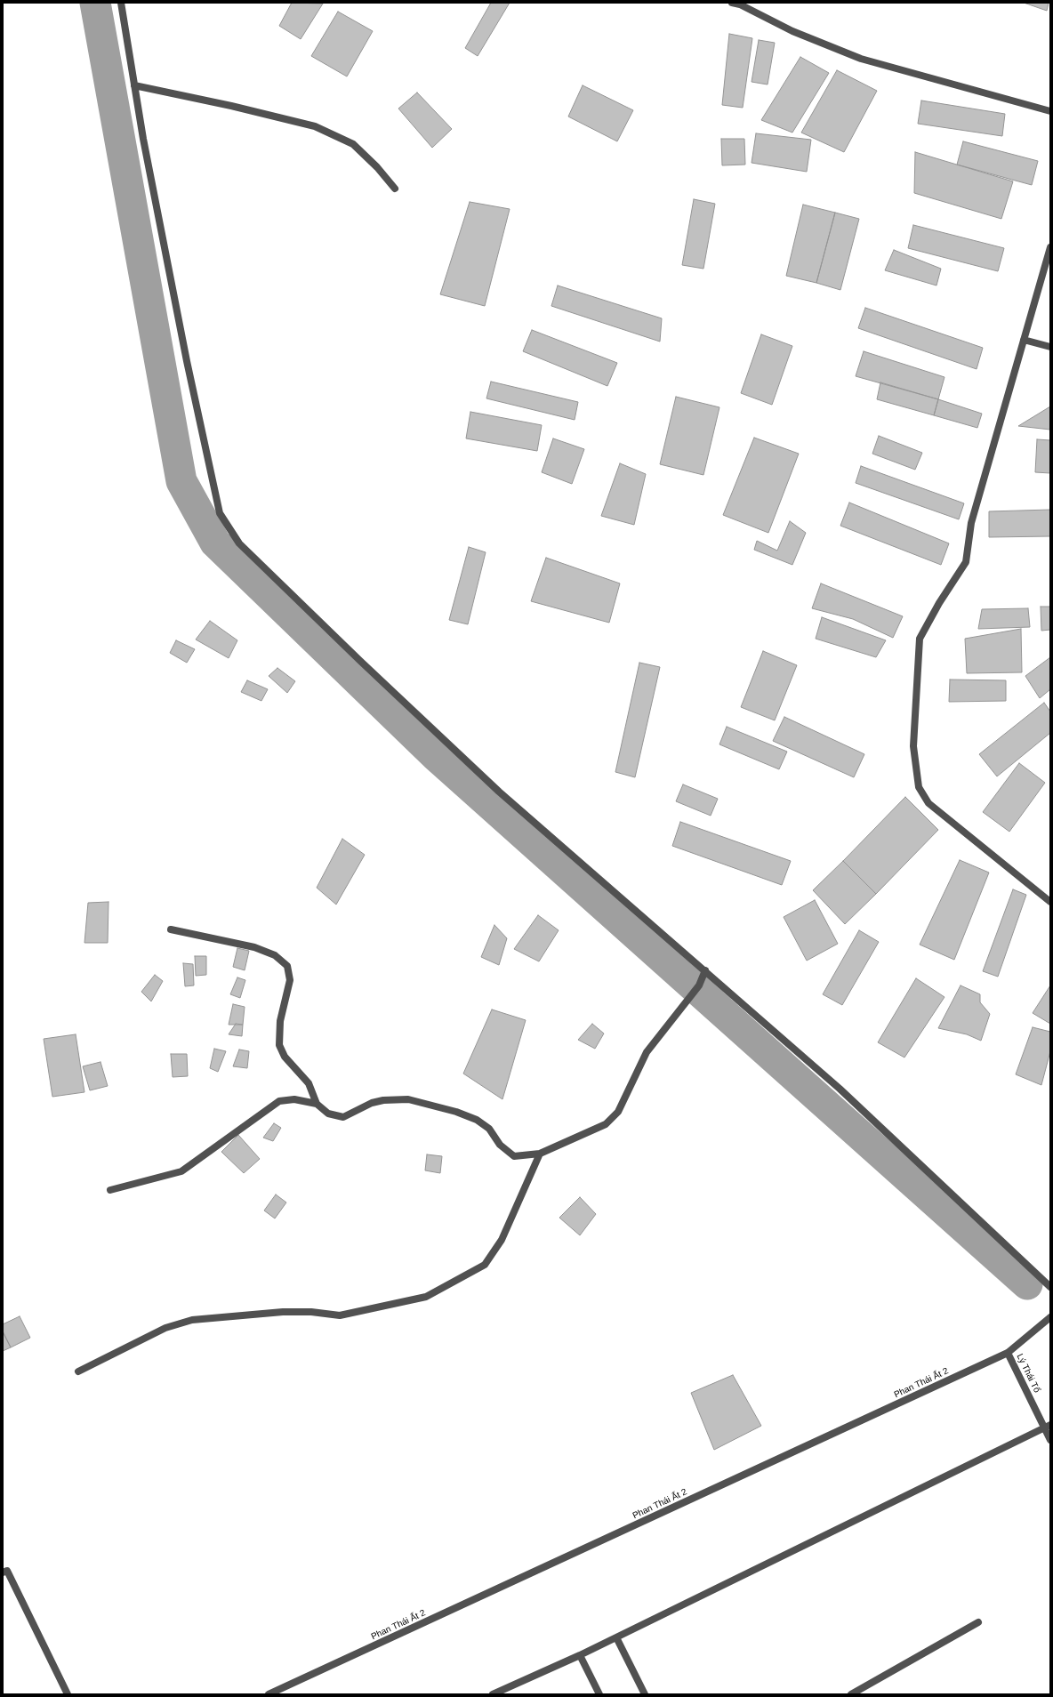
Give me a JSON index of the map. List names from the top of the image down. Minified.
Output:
{"streets":{"street":["Lý Thái Tổ","Phan Thái Ất 2"]},"crossings":[["Lý Thái Tổ","Phan Thái Ất 2"]]}
